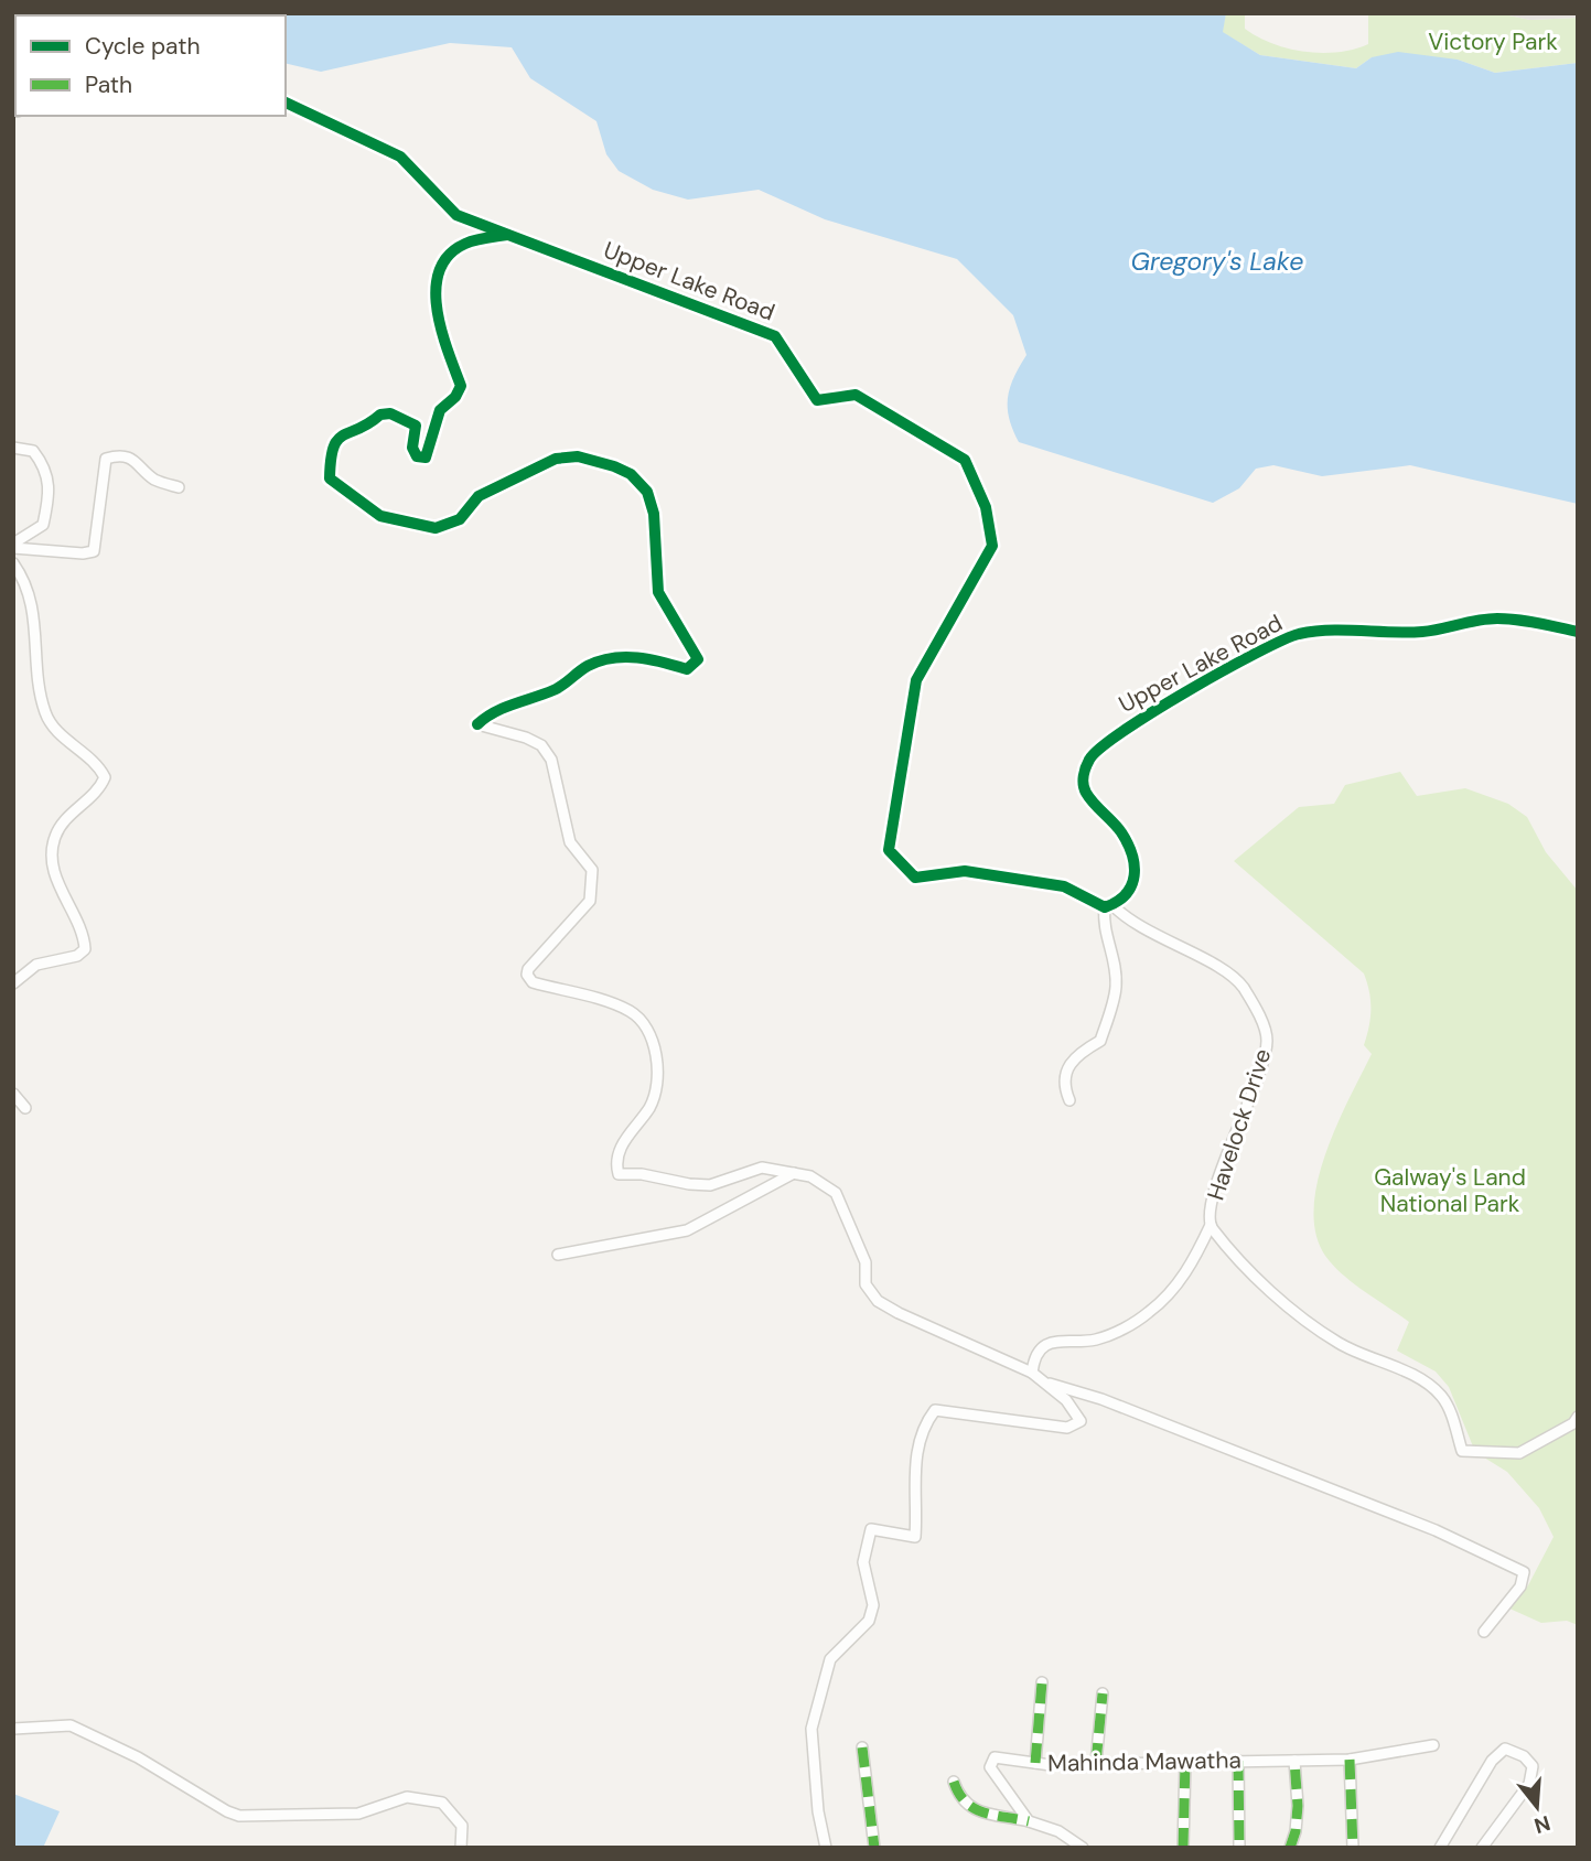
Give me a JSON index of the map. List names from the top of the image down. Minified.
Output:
{"streets":{"street":["Upper Lake Road","Havelock Drive","Mahinda Mawatha"]},"crossings":[["Upper Lake Road","Havelock Drive"]],"water":["Gregory's Lake"],"parks":["Victory Park","Galway's Land National Park"],"legend":["Cycle path","Path"],"north":"bottom"}
